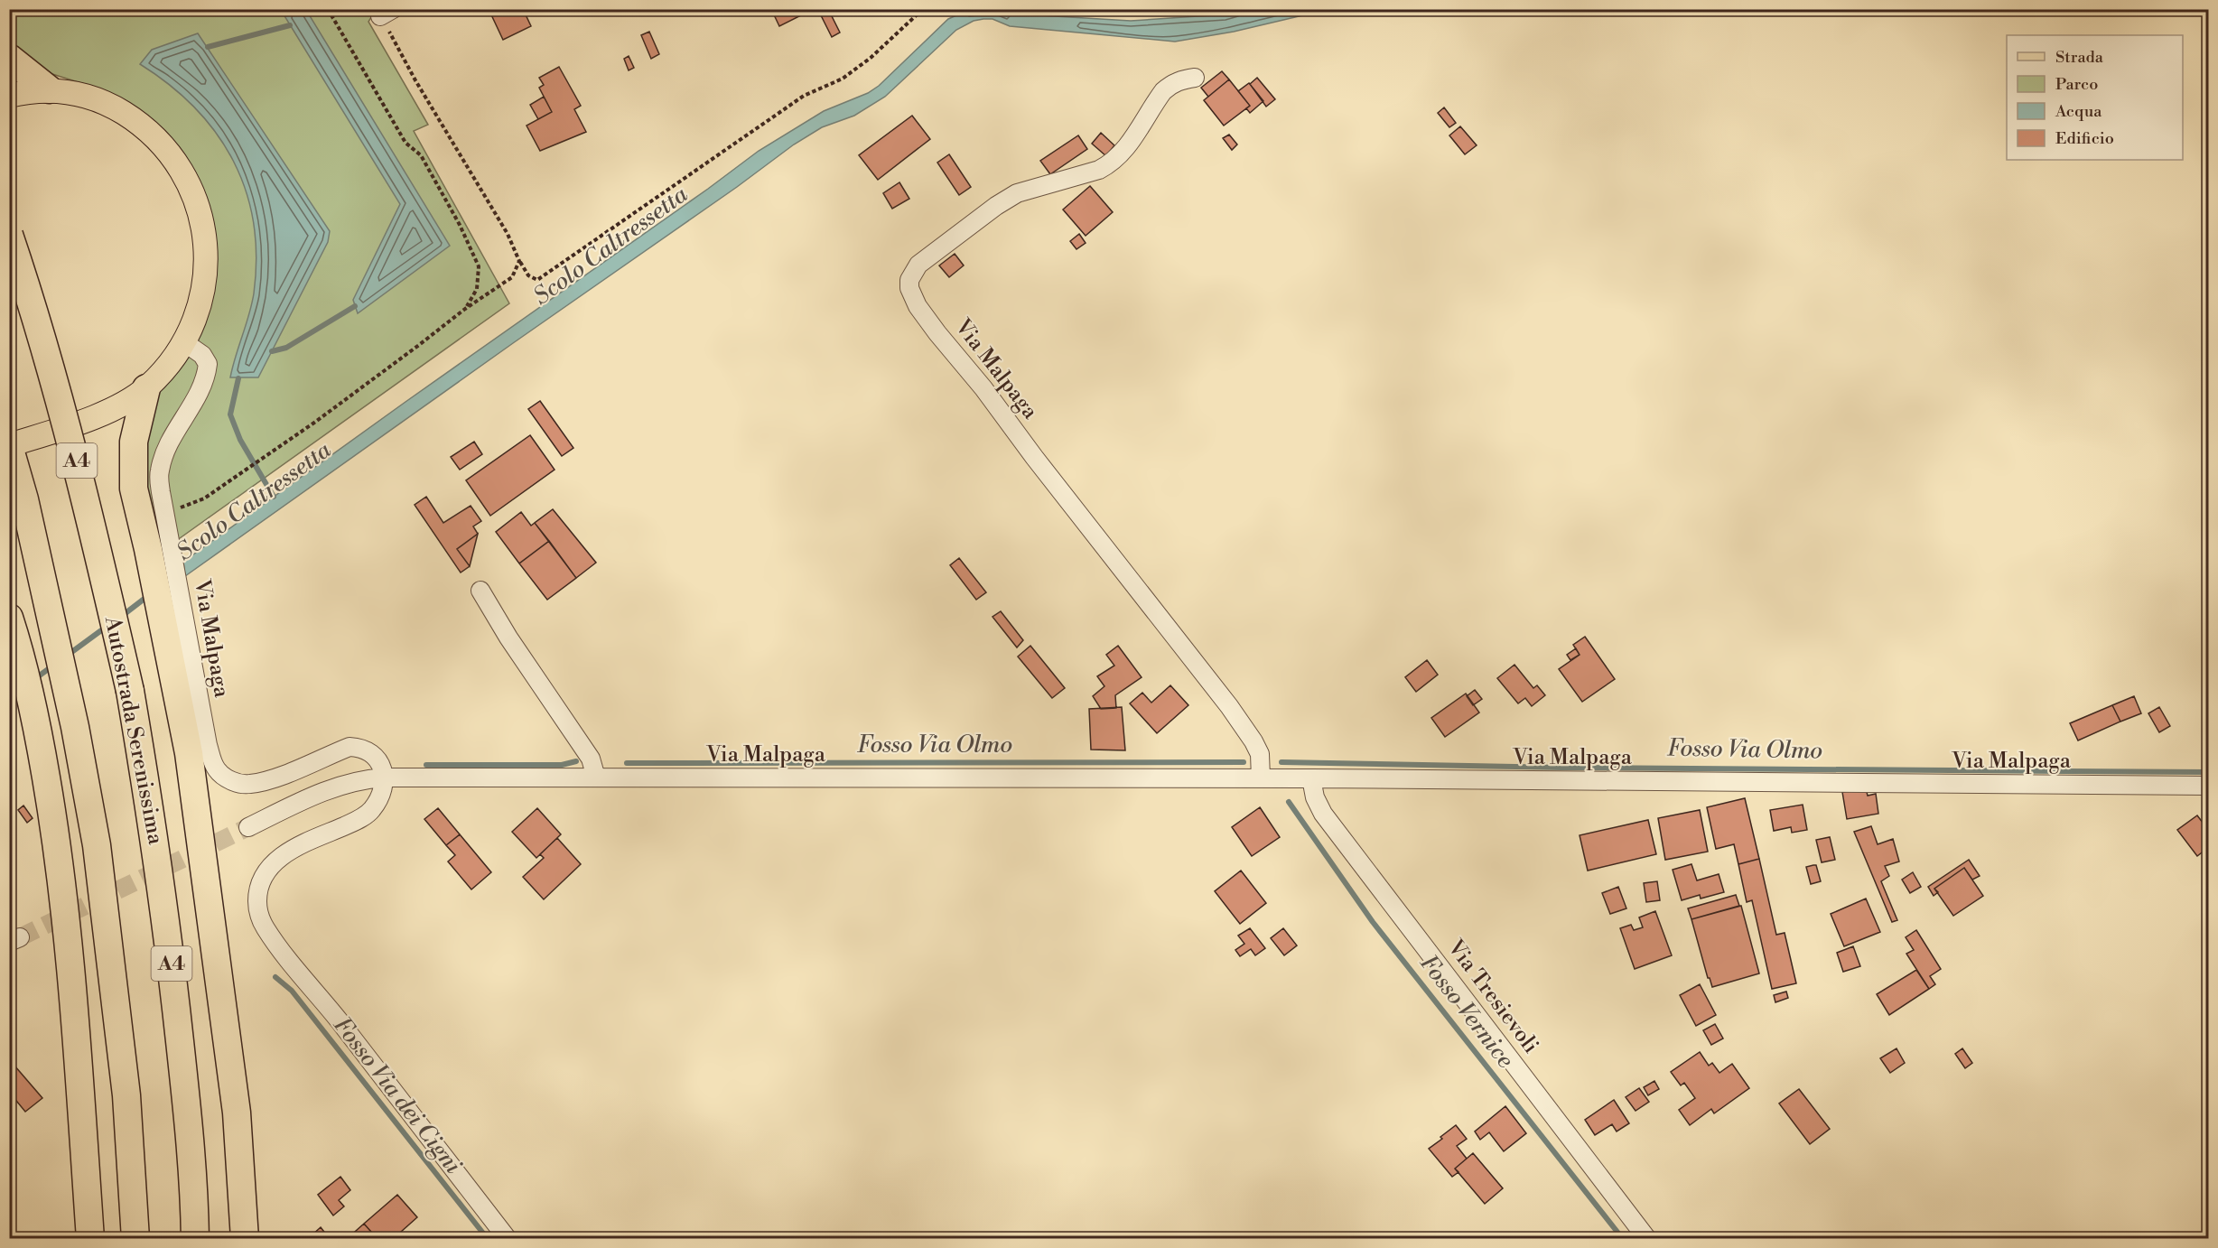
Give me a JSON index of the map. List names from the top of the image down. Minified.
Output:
{"streets":{"highway":["A4","Autostrada Serenissima"],"street":["Via Malpaga","Via Tresievoli"]},"crossings":[["Via Malpaga","Via Tresievoli"]],"water":["Scolo Caltressetta","Fosso Via Olmo","Fosso Vernice","Fosso Via dei Cigni"],"legend":["Strada","Parco","Acqua","Edificio"]}
